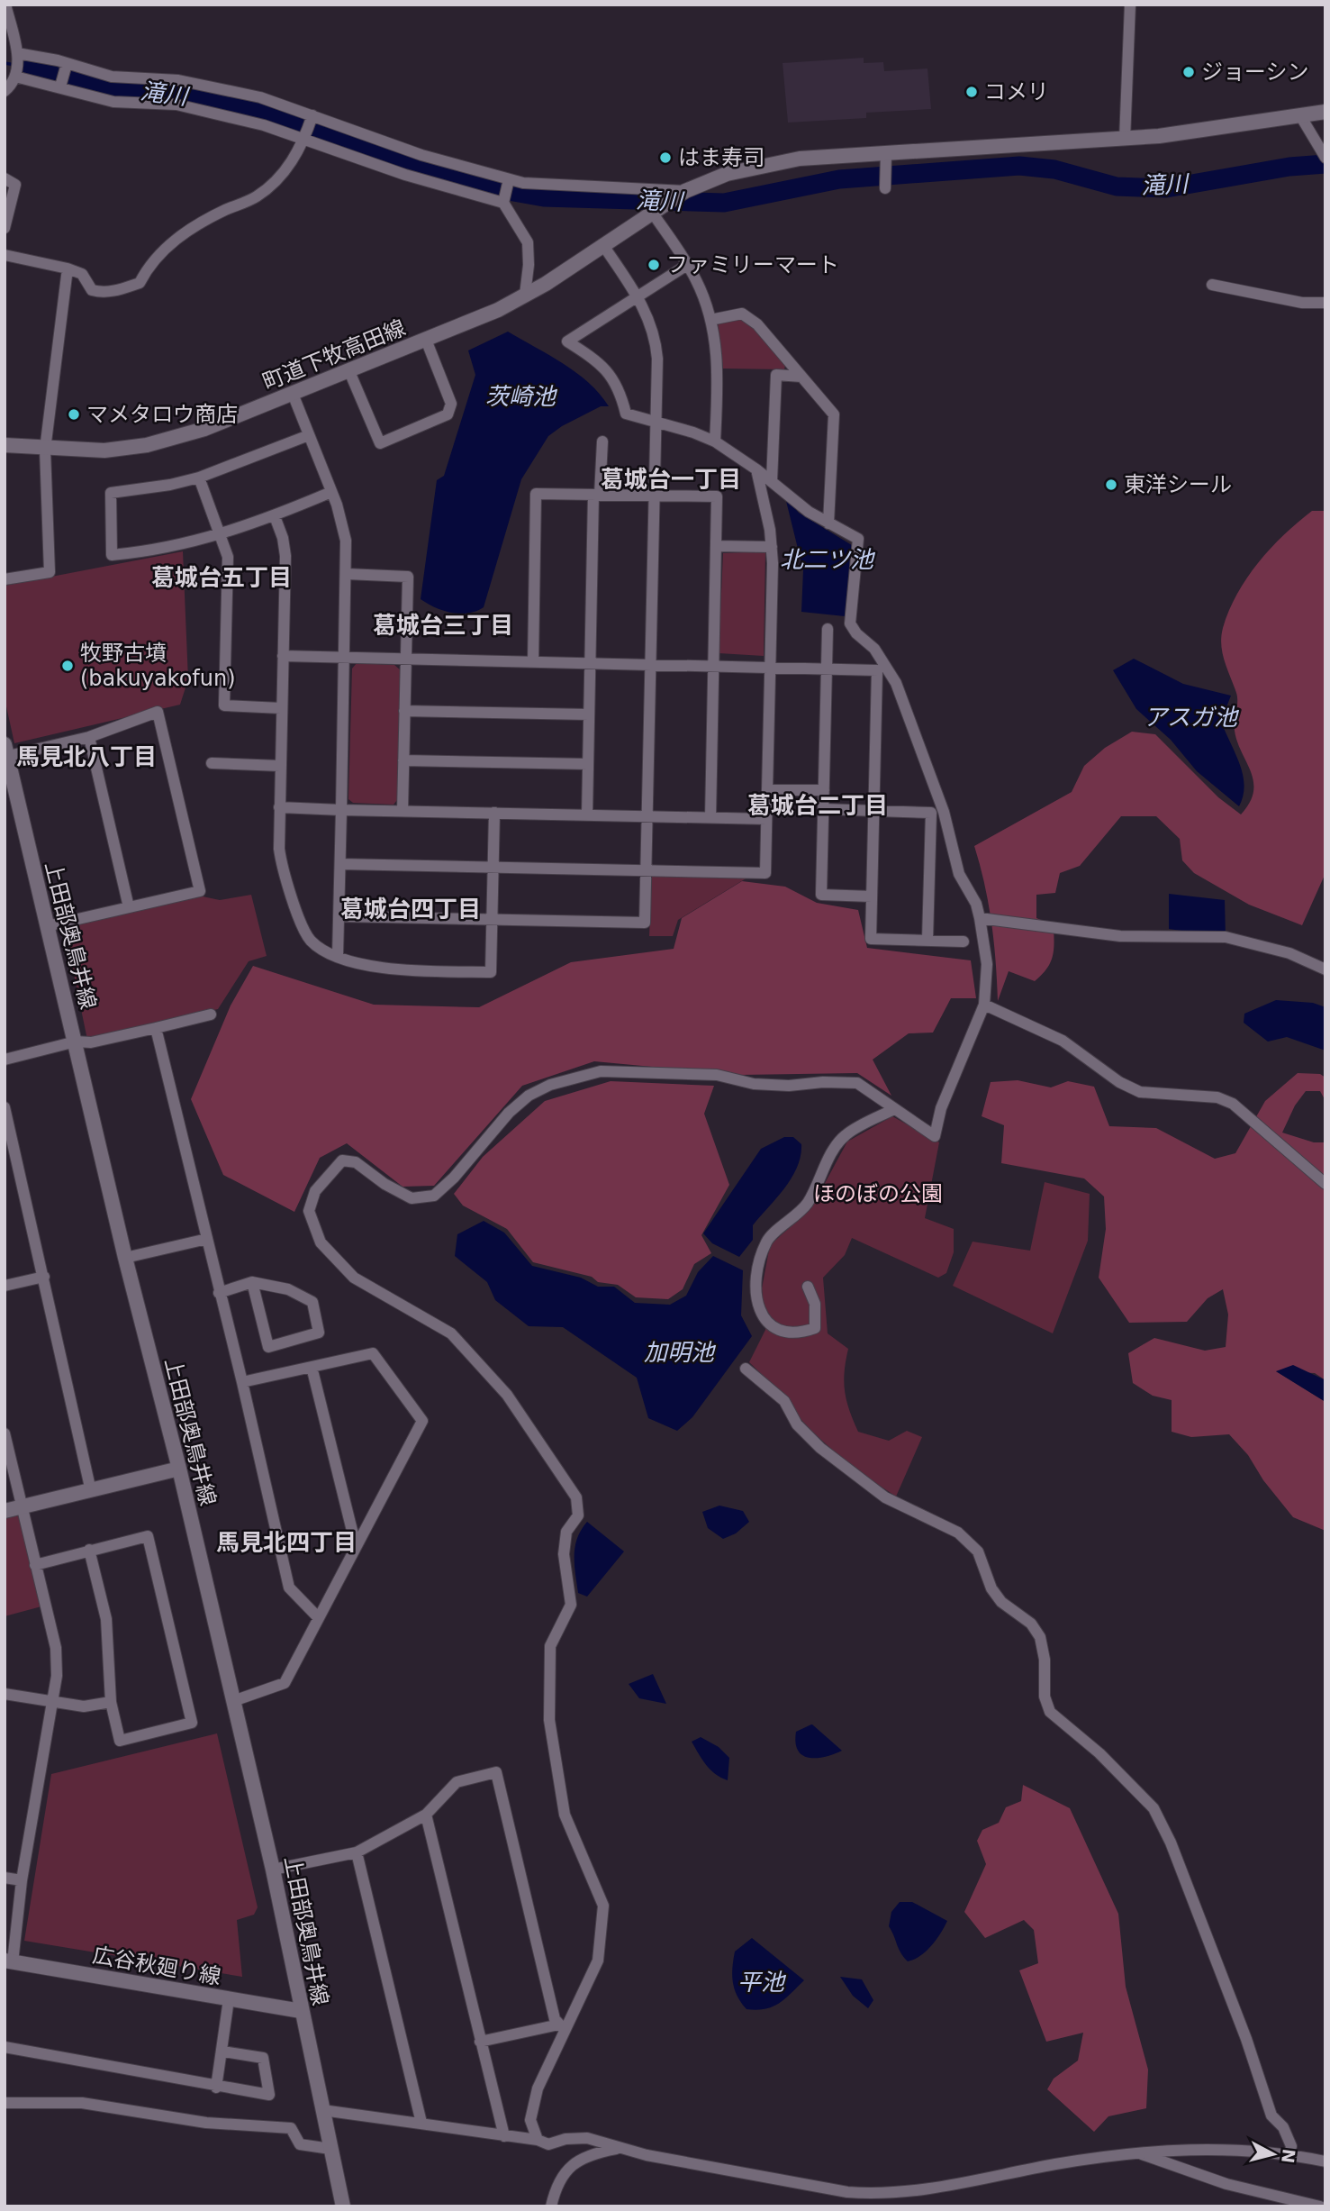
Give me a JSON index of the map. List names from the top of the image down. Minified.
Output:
{"streets":{"street":["町道下牧高田線","上田部奥鳥井線","広谷秋廻り線"]},"crossings":[["上田部奥鳥井線","広谷秋廻り線"]],"districts":["葛城台一丁目","葛城台五丁目","葛城台三丁目","馬見北八丁目","葛城台二丁目","葛城台四丁目","馬見北四丁目"],"water":["滝川","茨崎池","北二ツ池","アスガ池","加明池","平池"],"parks":["ほのぼの公園"],"places":["ジョーシン","コメリ","はま寿司","ファミリーマート","マメタロウ商店","東洋シール","牧野古墳 (bakuyakofun)"],"north":"right"}
